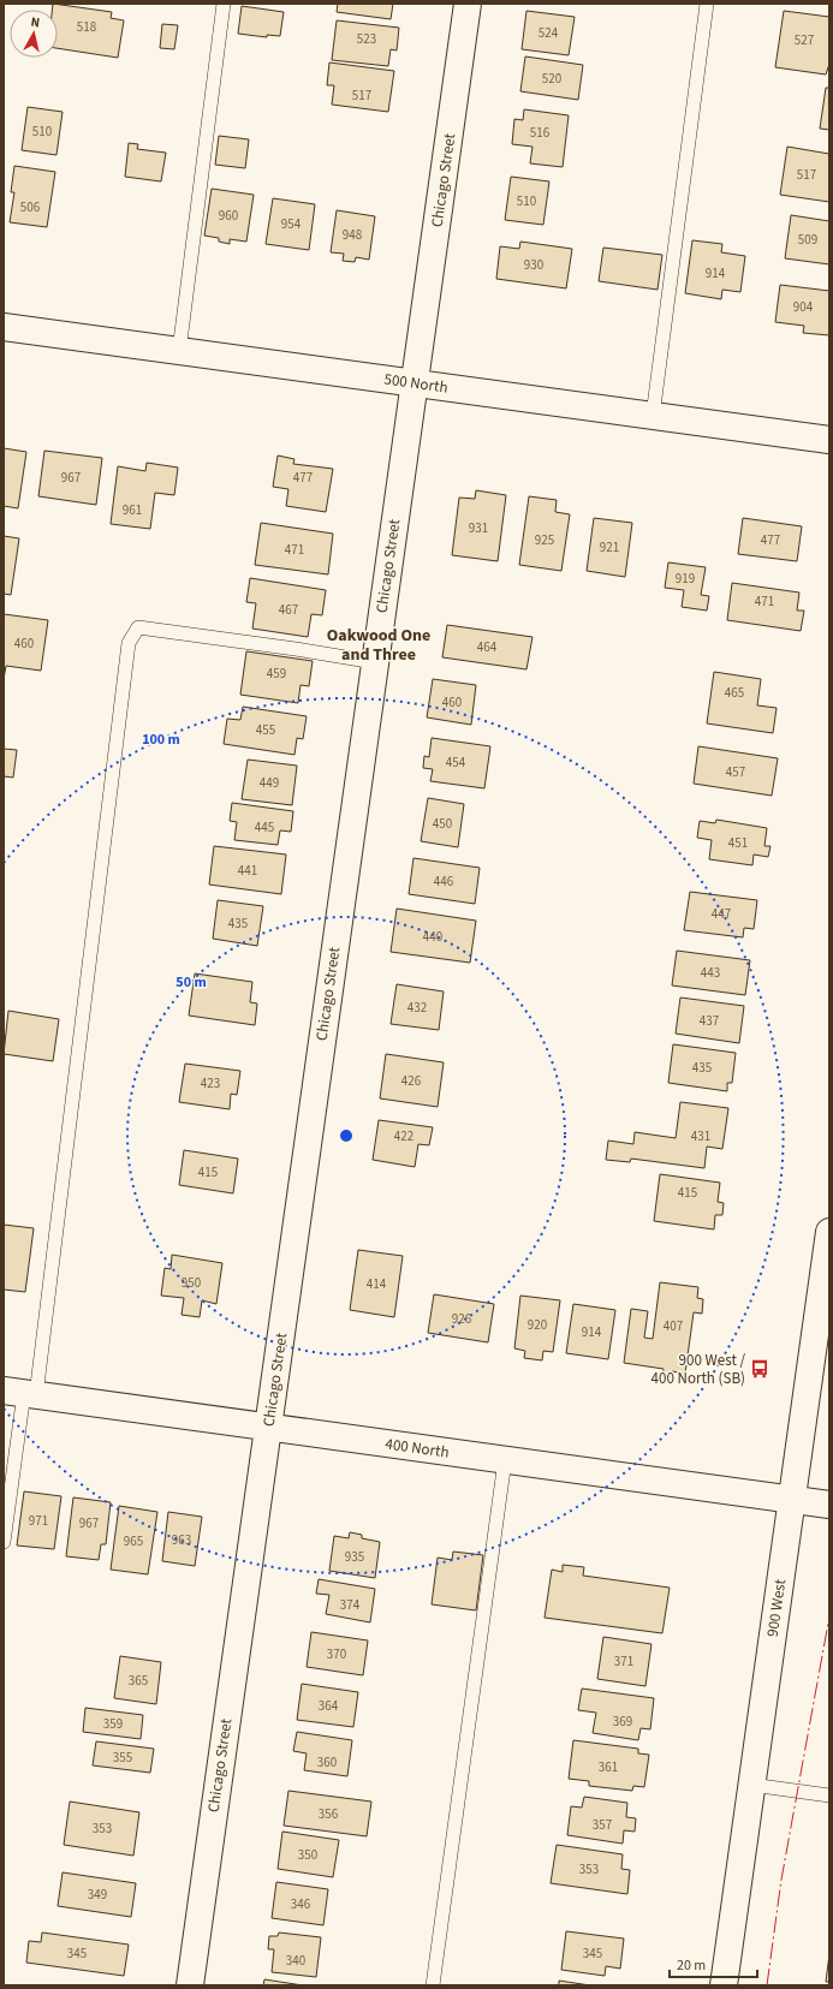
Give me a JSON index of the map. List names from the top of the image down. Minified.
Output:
{"streets":{"street":["Chicago Street","500 North","400 North","900 West"]},"crossings":[["Chicago Street","500 North"],["Chicago Street","400 North"],["400 North","900 West"]],"districts":["Oakwood One and Three"],"places":{"bus stop":["900 West / 400 North (SB)"]},"house_numbers":["518","524","523","527","520","517","510","516","517","510","506","960","954","948","509","930","914","904","967","477","961","931","925","477","921","471","919","471","467","460","464","459","465","460","455","454","457","449","450","445","451","441","446","447","435","440","443","432","437","435","426","423","422","431","415","415","950","414","926","920","407","914","971","967","963","965","935","374","370","371","365","364","369","359","355","360","361","356","357","353","350","353","349","346","345","345","340"],"scale_bar":"20 m","north":"top","rings":["100 m","50 m"]}
